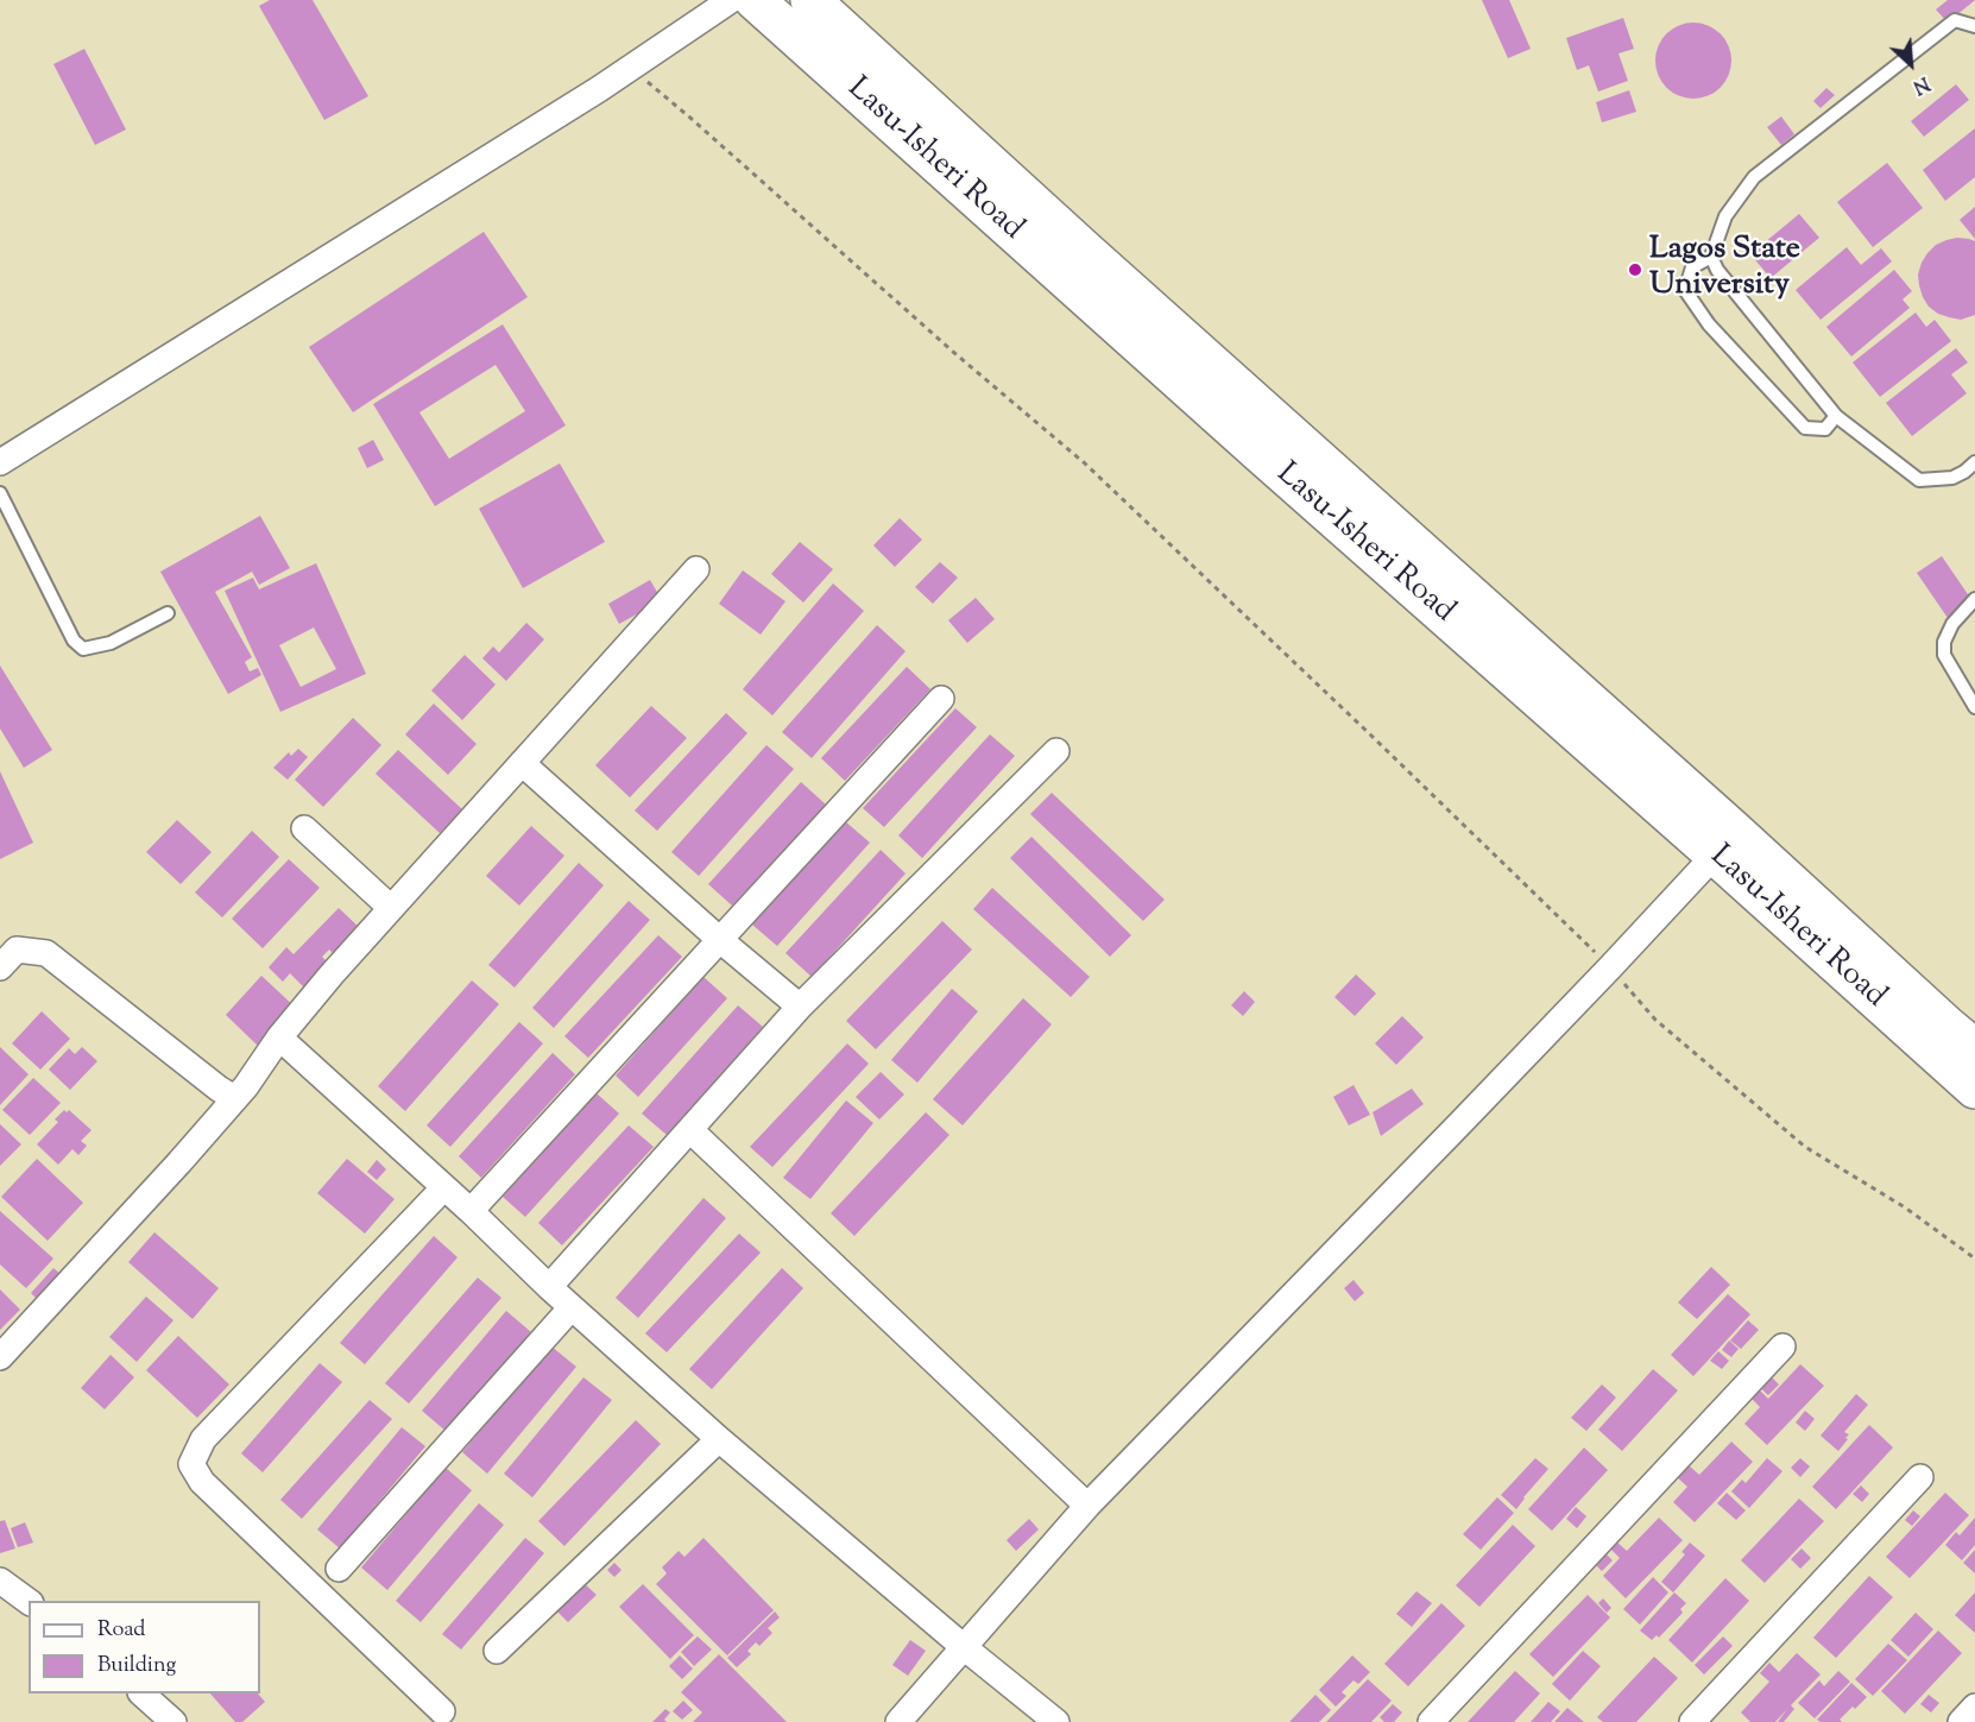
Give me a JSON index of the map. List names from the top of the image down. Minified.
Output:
{"streets":{"main road":["Lasu-Isheri Road"]},"places":["Lagos State University"],"legend":["Road","Building"],"north":"bottom right"}
